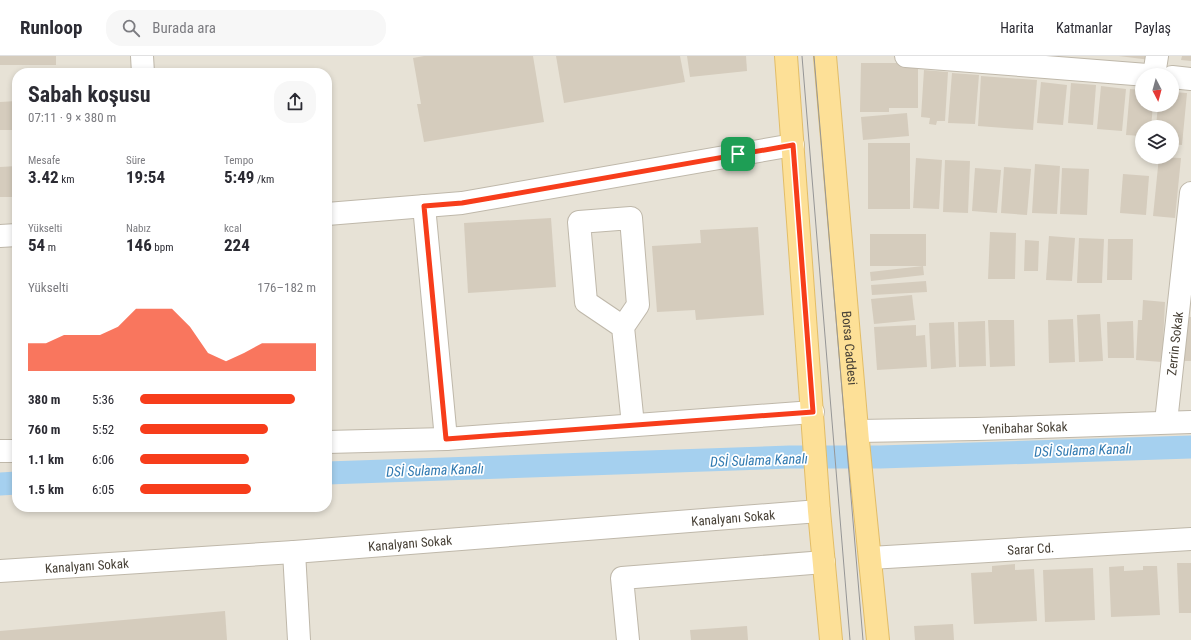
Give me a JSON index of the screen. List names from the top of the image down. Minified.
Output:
{"streets":{"main road":["Borsa Caddesi"],"street":["Zerrin Sokak","Yenibahar Sokak","Kanalyanı Sokak","Sarar Cd."]},"crossings":[["Zerrin Sokak","Yenibahar Sokak"],["Borsa Caddesi","Yenibahar Sokak"],["Borsa Caddesi","Sarar Cd."]],"water":["DSİ Sulama Kanalı"],"north":"bottom","page":{"header":"Runloop","search":"Burada ara","nav":["Harita","Katmanlar","Paylaş"],"heading":["Sabah koşusu","07:11 · 9 × 380 m"],"stats":[["Mesafe","3.42 km"],["Süre","19:54"],["Tempo","5:49 /km"],["Yükselti","54 m"],["Nabız","146 bpm"],["kcal","224"]],"chart":["Yükselti","176–182 m"],"list":[{"name":"380 m","note":"5:36"},{"name":"760 m","note":"5:52"},{"name":"1.1 km","note":"6:06"},{"name":"1.5 km","note":"6:05"}]}}
